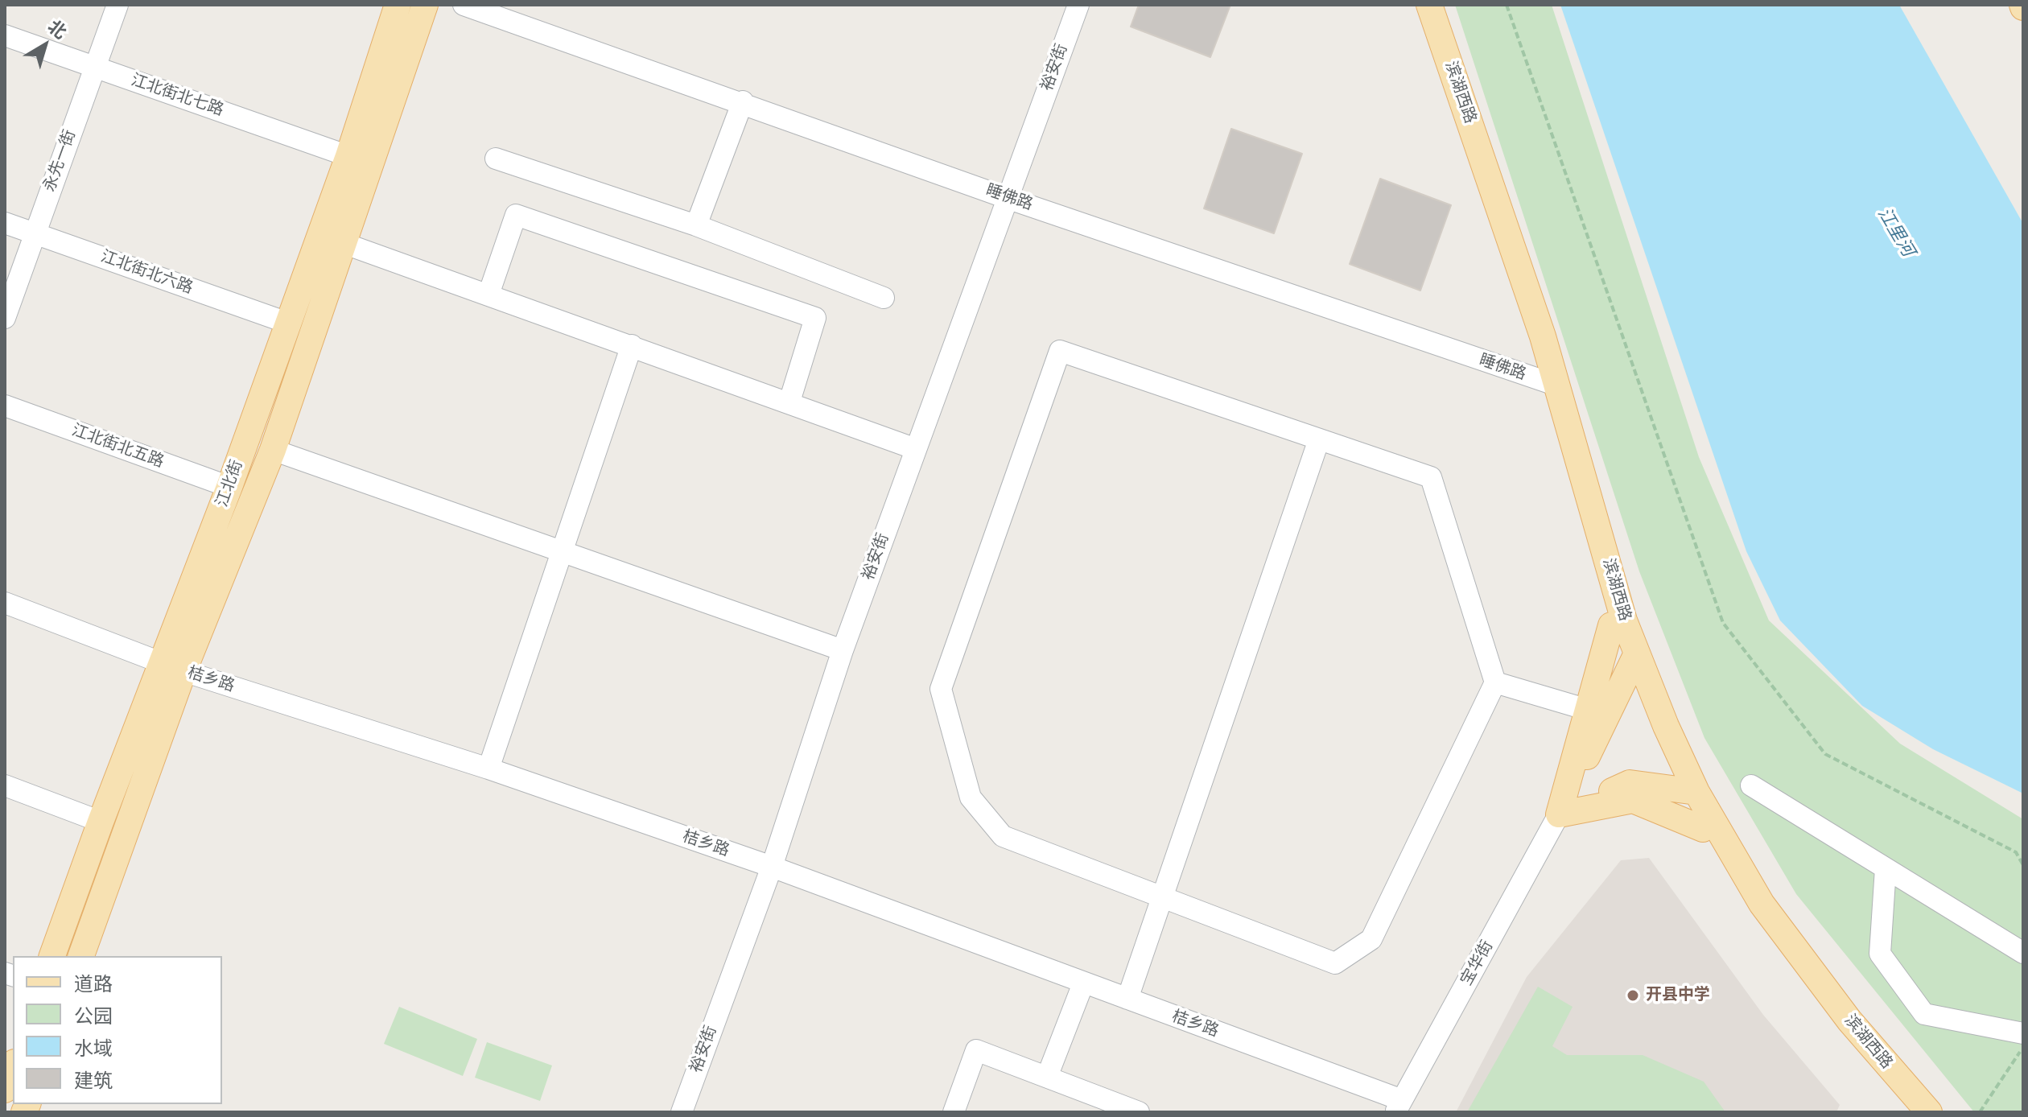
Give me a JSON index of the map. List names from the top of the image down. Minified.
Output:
{"streets":{"main road":["滨湖西路","江北街"],"street":["裕安街","江北街北七路","永先一街","睡佛路","江北街北六路","江北街北五路","桔乡路","宝华街"]},"crossings":[["裕安街","睡佛路"],["裕安街","桔乡路"],["滨湖西路","睡佛路"],["江北街北七路","永先一街"],["江北街北七路","江北街"],["永先一街","江北街北六路"],["江北街北六路","江北街"],["江北街北五路","江北街"],["江北街","桔乡路"],["桔乡路","宝华街"]],"water":["江里河"],"places":["开县中学"],"legend":["道路","公园","水域","建筑"],"north":"top right"}
